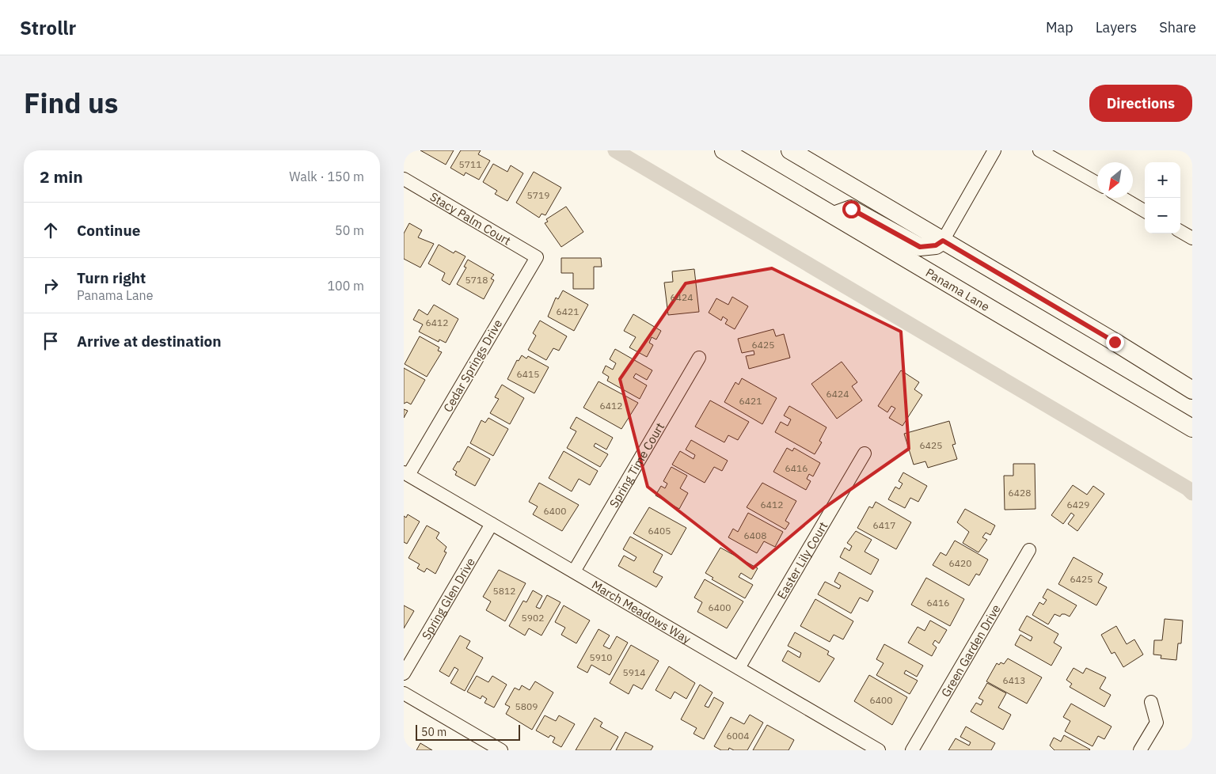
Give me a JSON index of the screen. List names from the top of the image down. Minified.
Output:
{"streets":{"main road":["Panama Lane"],"street":["Stacy Palm Court","Cedar Springs Drive","Spring Time Court","Easter Lily Court","Spring Glen Drive","March Meadows Way","Green Garden Drive"]},"crossings":[["Stacy Palm Court","Cedar Springs Drive"],["Cedar Springs Drive","March Meadows Way"],["Spring Time Court","March Meadows Way"],["Easter Lily Court","March Meadows Way"],["Spring Glen Drive","March Meadows Way"]],"house_numbers":["5711","5719","5718","6424","6421","6412","6425","6415","6424","6421","6412","6425","6416","6428","6412","6429","6400","6417","6405","6408","6420","6425","5812","6416","6400","5902","5910","5914","6413","6400","5809","6004"],"scale_bar":"50 m","north":"bottom left","page":{"header":"Strollr","nav":["Map","Layers","Share"],"title":"Find us","buttons":"Directions","heading":["2 min","Walk · 150 m"],"map_buttons":["+","−"],"list":[["Continue","50 m"],["Turn right","Panama Lane","100 m"],"Arrive at destination"],"scale":"50 m"}}
